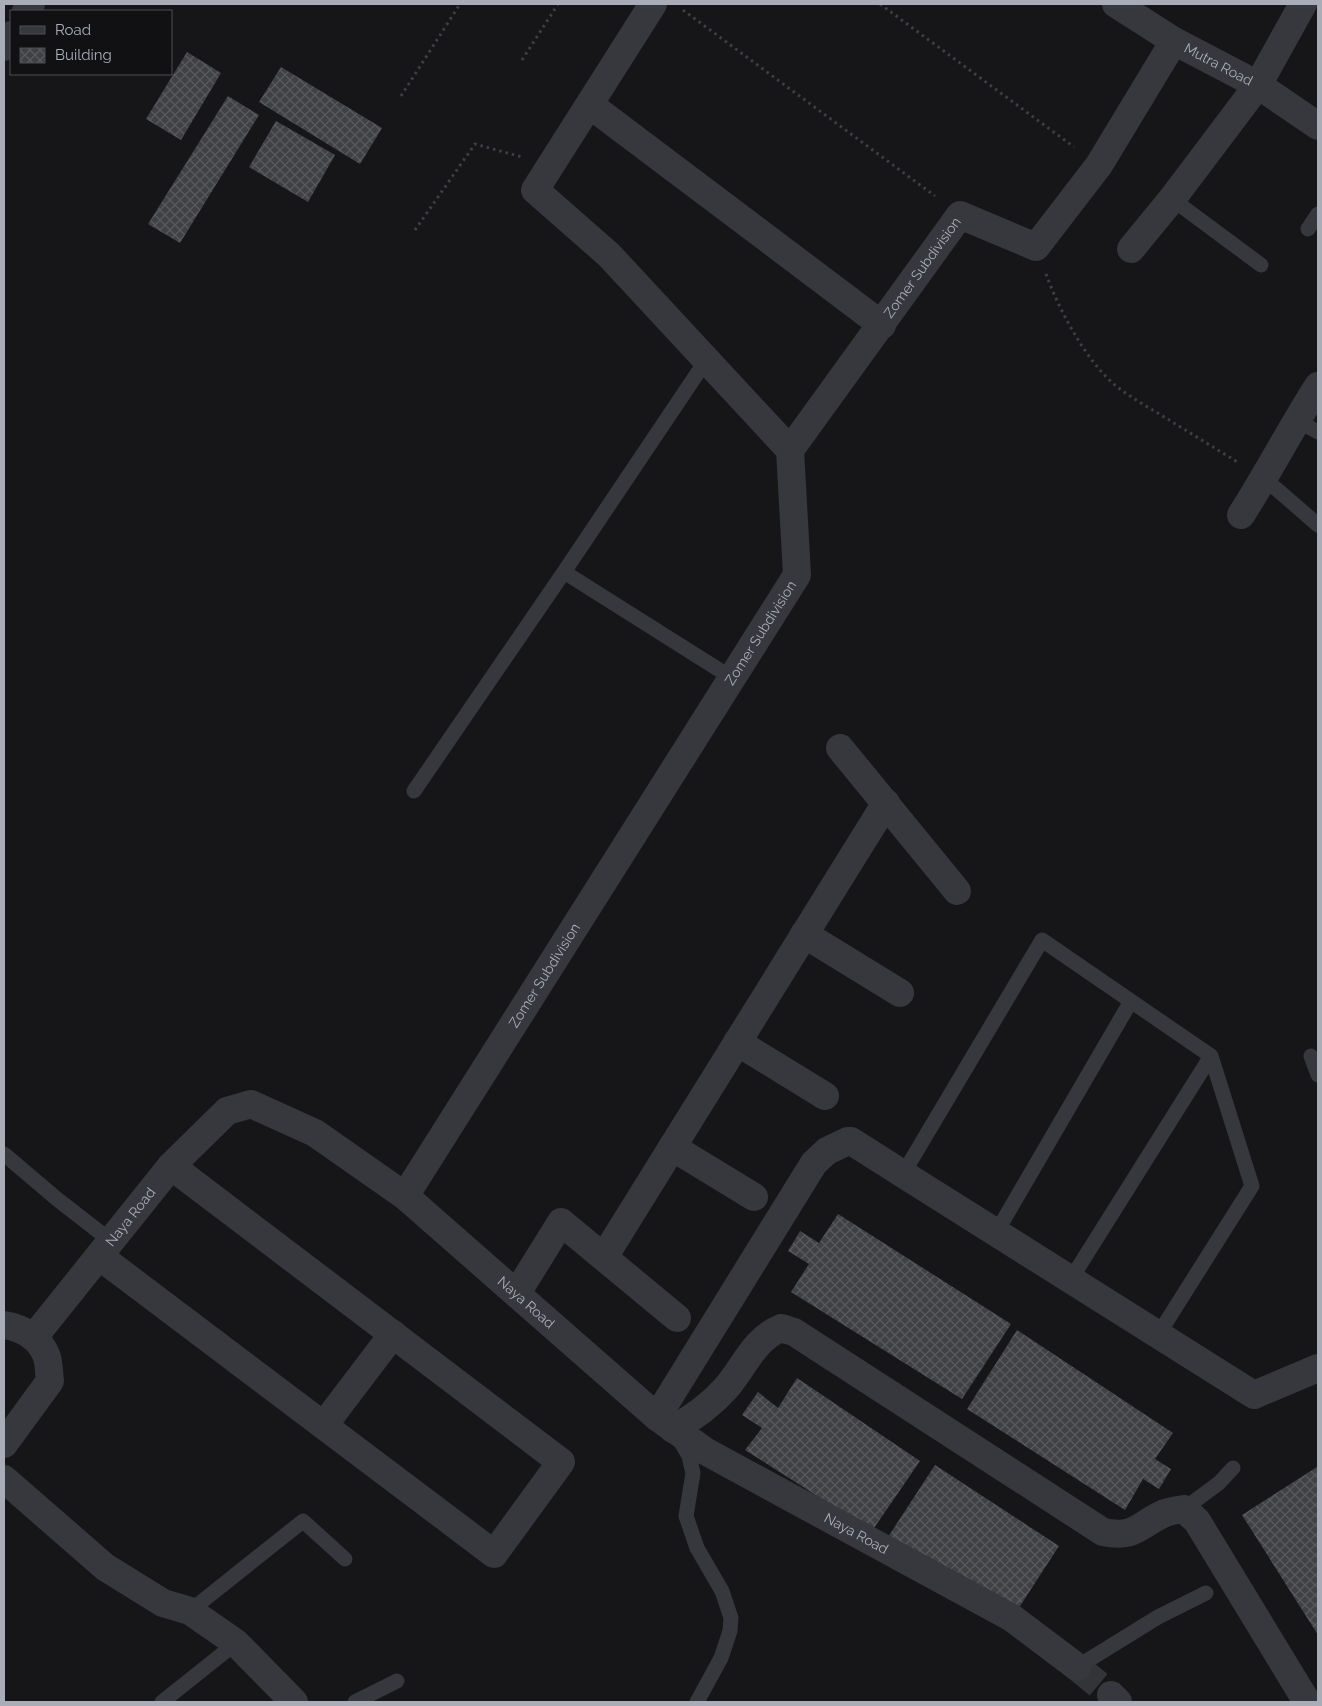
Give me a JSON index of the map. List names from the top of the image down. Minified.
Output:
{"streets":{"street":["Mutra Road","Zomer Subdivision","Naya Road"]},"crossings":[["Zomer Subdivision","Naya Road"]],"legend":["Road","Building"]}
